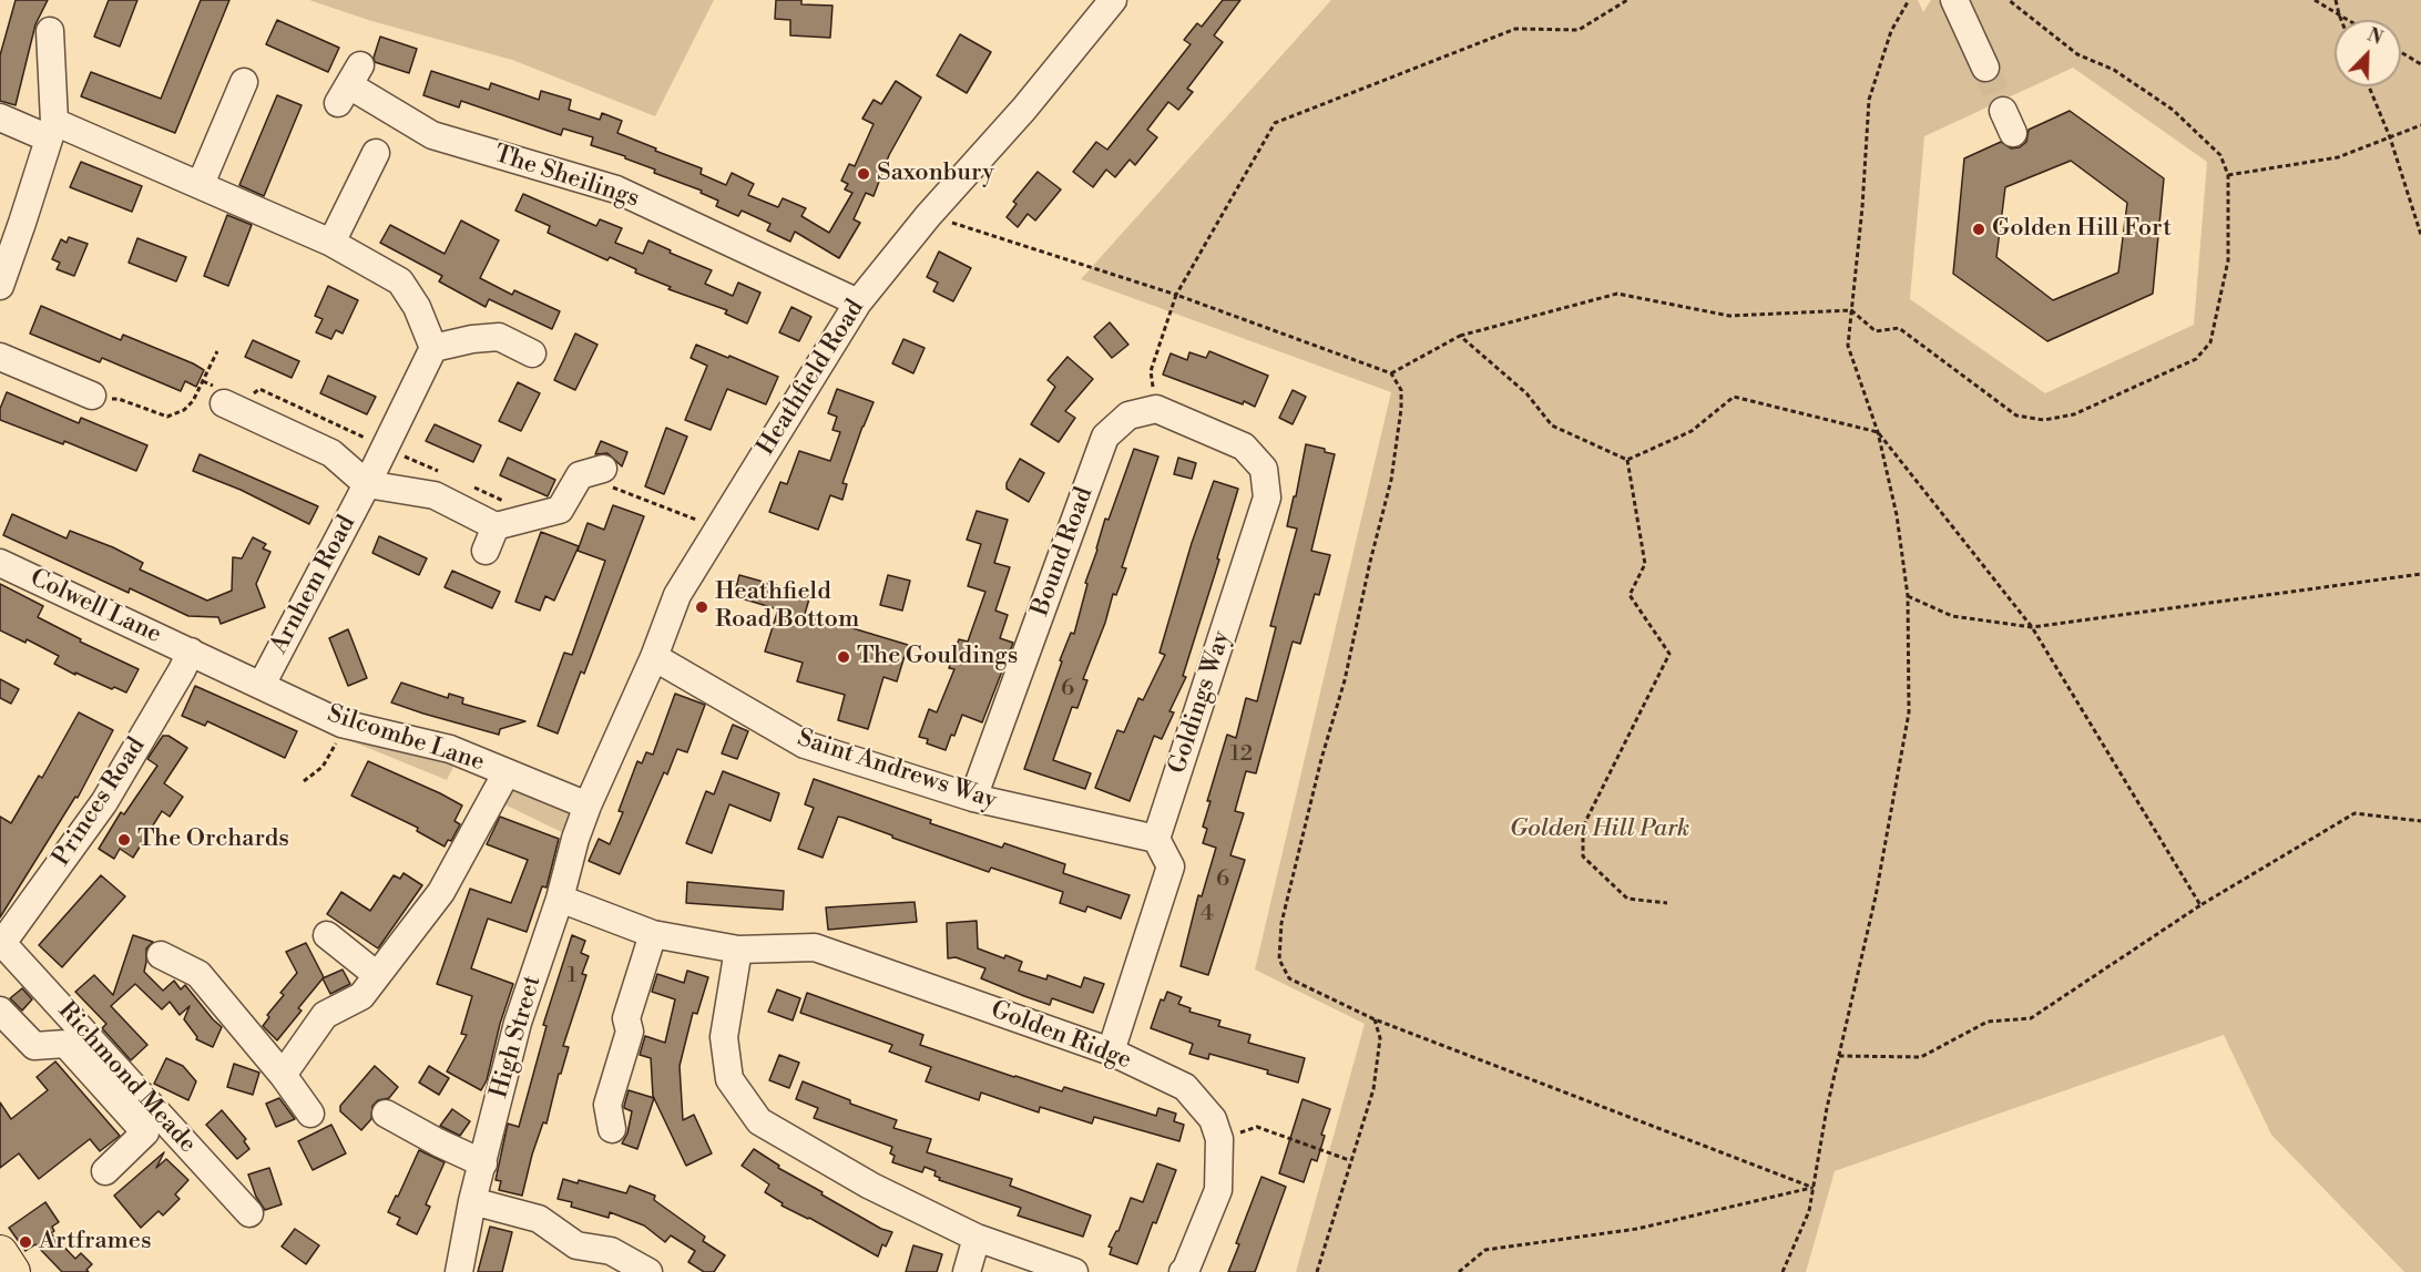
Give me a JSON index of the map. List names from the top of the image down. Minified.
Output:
{"streets":{"street":["The Sheilings","Heathfield Road","Bound Road","Arnhem Road","Colwell Lane","Goldings Way","Silcombe Lane","Saint Andrews Way","Princes Road","Golden Ridge","High Street","Richmond Meade"]},"crossings":[["The Sheilings","Heathfield Road"],["Heathfield Road","Silcombe Lane"],["Heathfield Road","Saint Andrews Way"],["Heathfield Road","High Street"],["Bound Road","Goldings Way"],["Bound Road","Saint Andrews Way"],["Arnhem Road","Silcombe Lane"],["Colwell Lane","Silcombe Lane"],["Colwell Lane","Princes Road"],["Goldings Way","Saint Andrews Way"],["Silcombe Lane","Princes Road"],["Silcombe Lane","High Street"],["Princes Road","Richmond Meade"],["Golden Ridge","High Street"]],"parks":["Golden Hill Park"],"places":["Saxonbury","Golden Hill Fort","Heathfield Road Bottom","The Gouldings","The Orchards","Artframes"],"house_numbers":["6","12","6","4","1"],"north":"top right"}
